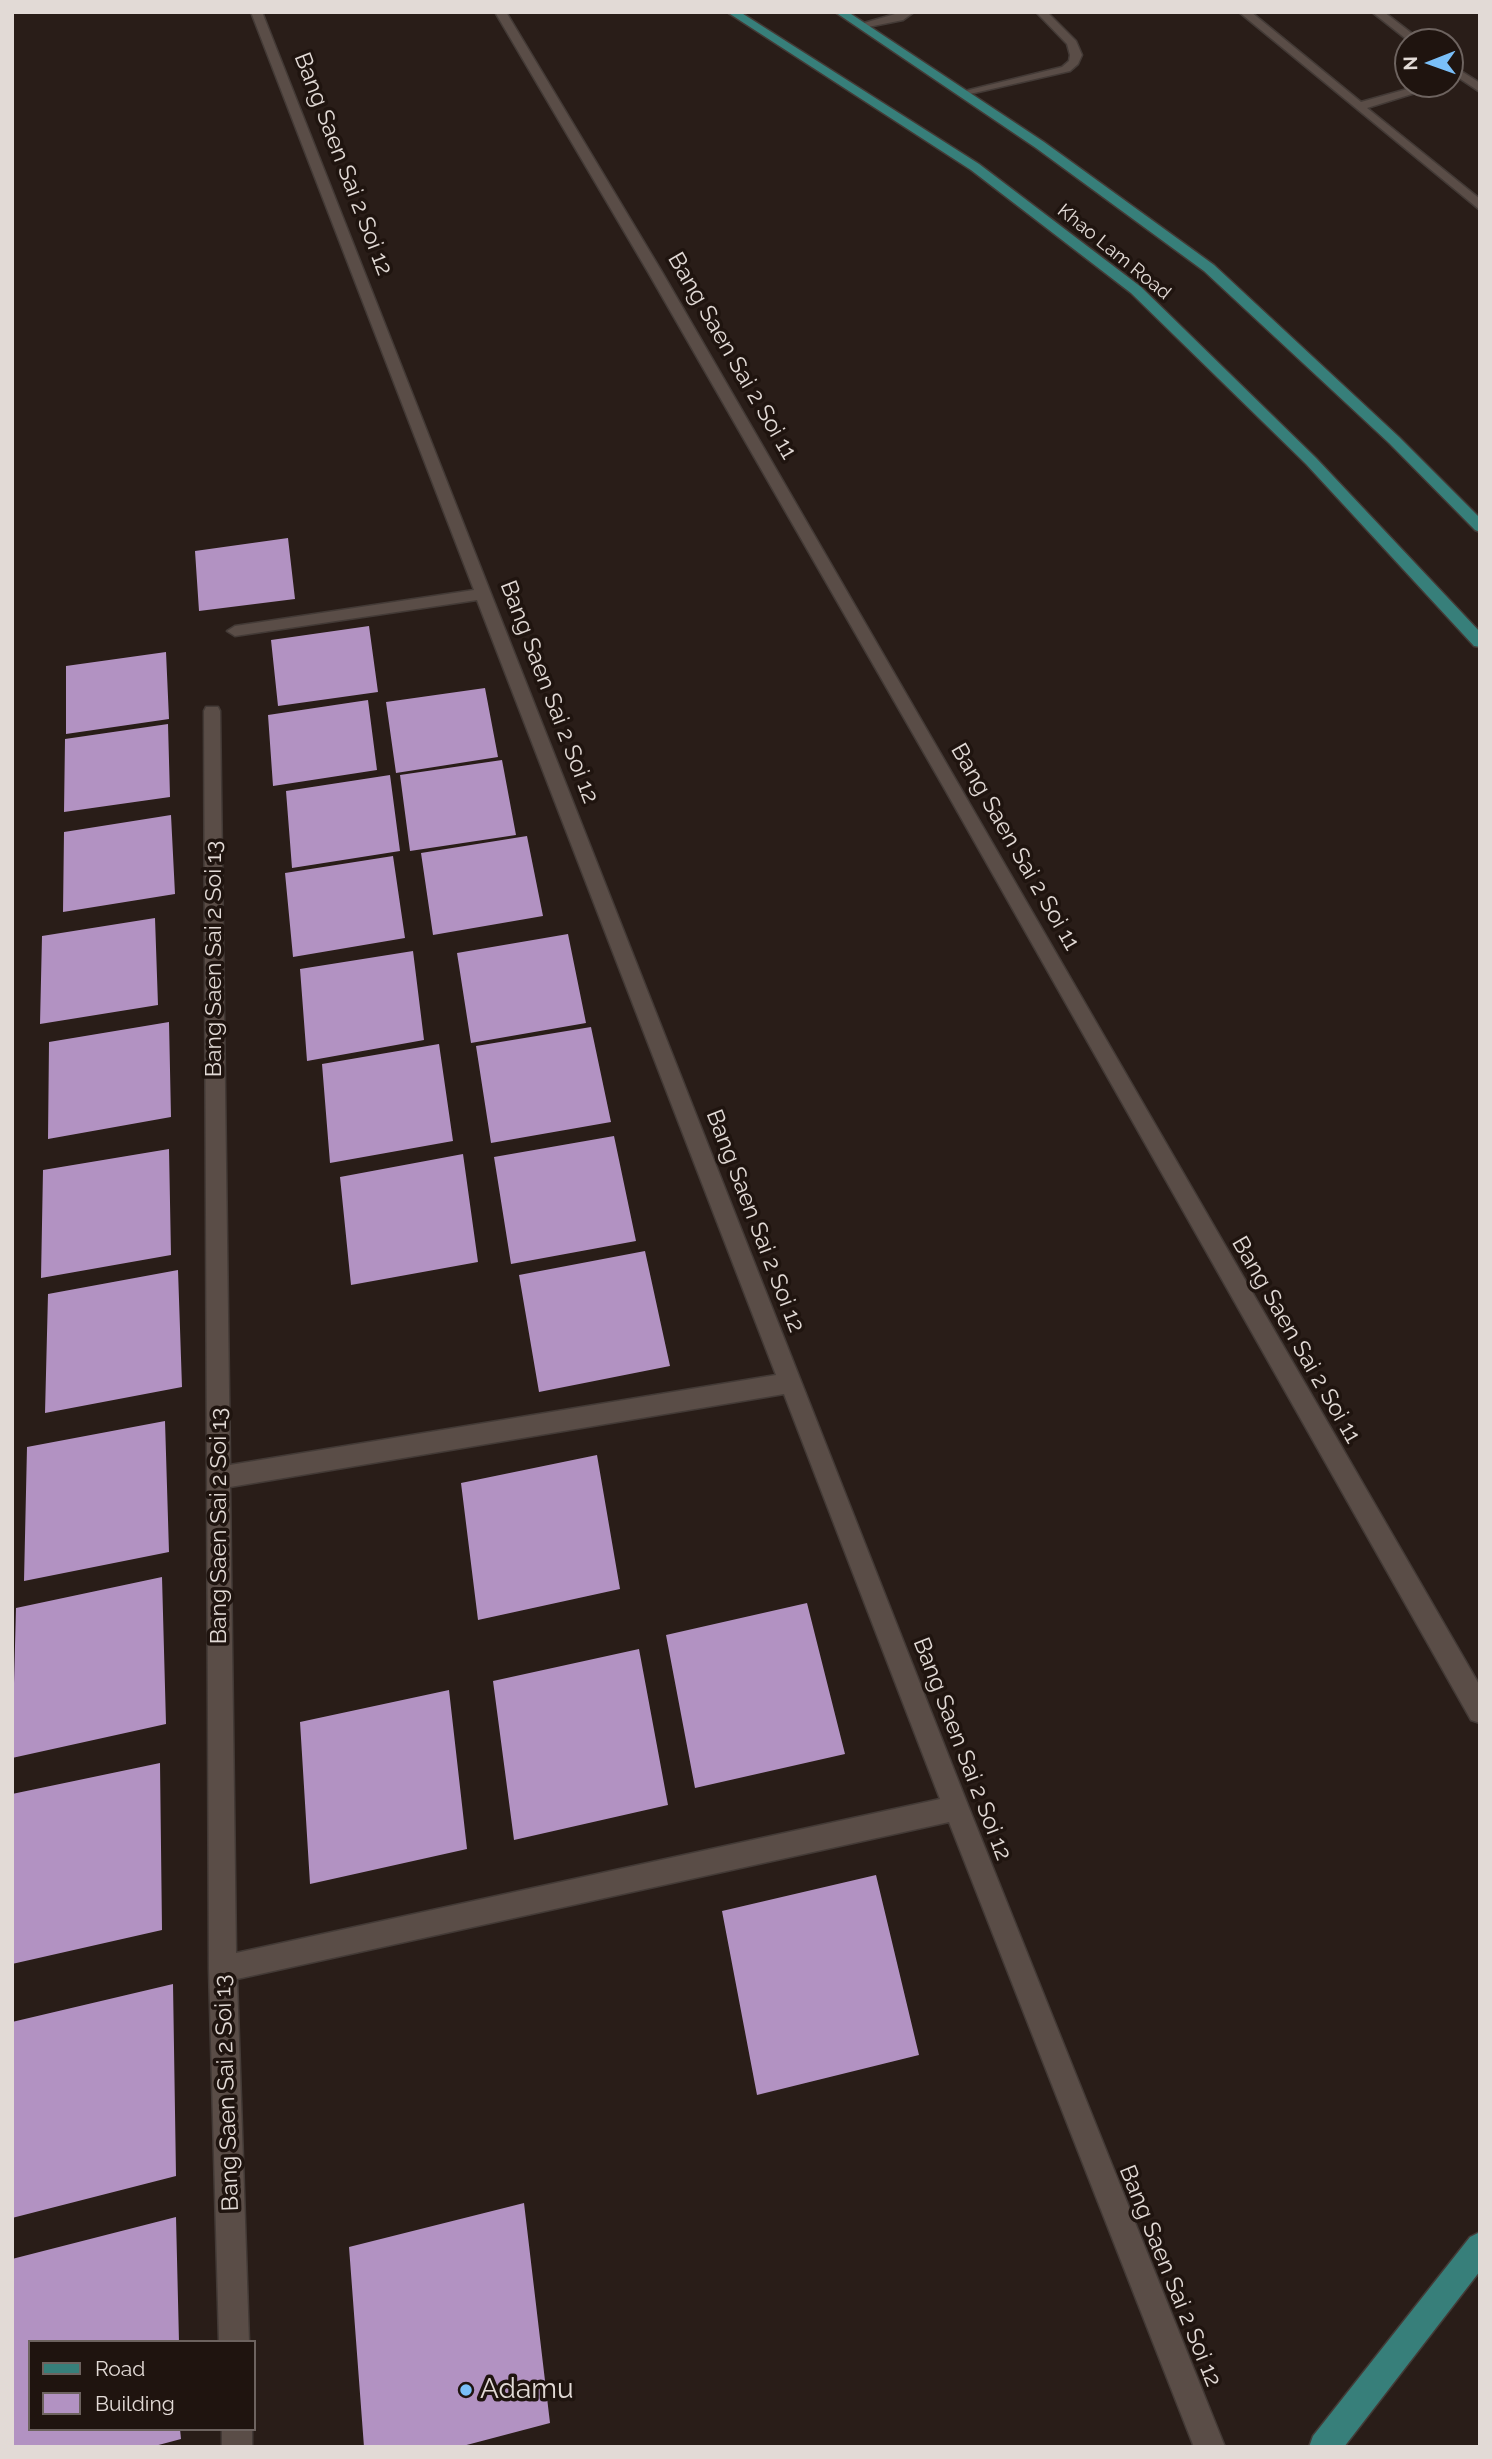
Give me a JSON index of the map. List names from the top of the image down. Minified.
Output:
{"streets":{"main road":["Khao Lam Road"],"street":["Bang Saen Sai 2 Soi 12","Bang Saen Sai 2 Soi 11","Bang Saen Sai 2 Soi 13"]},"places":["Adamu"],"legend":["Road","Building"],"north":"left"}
